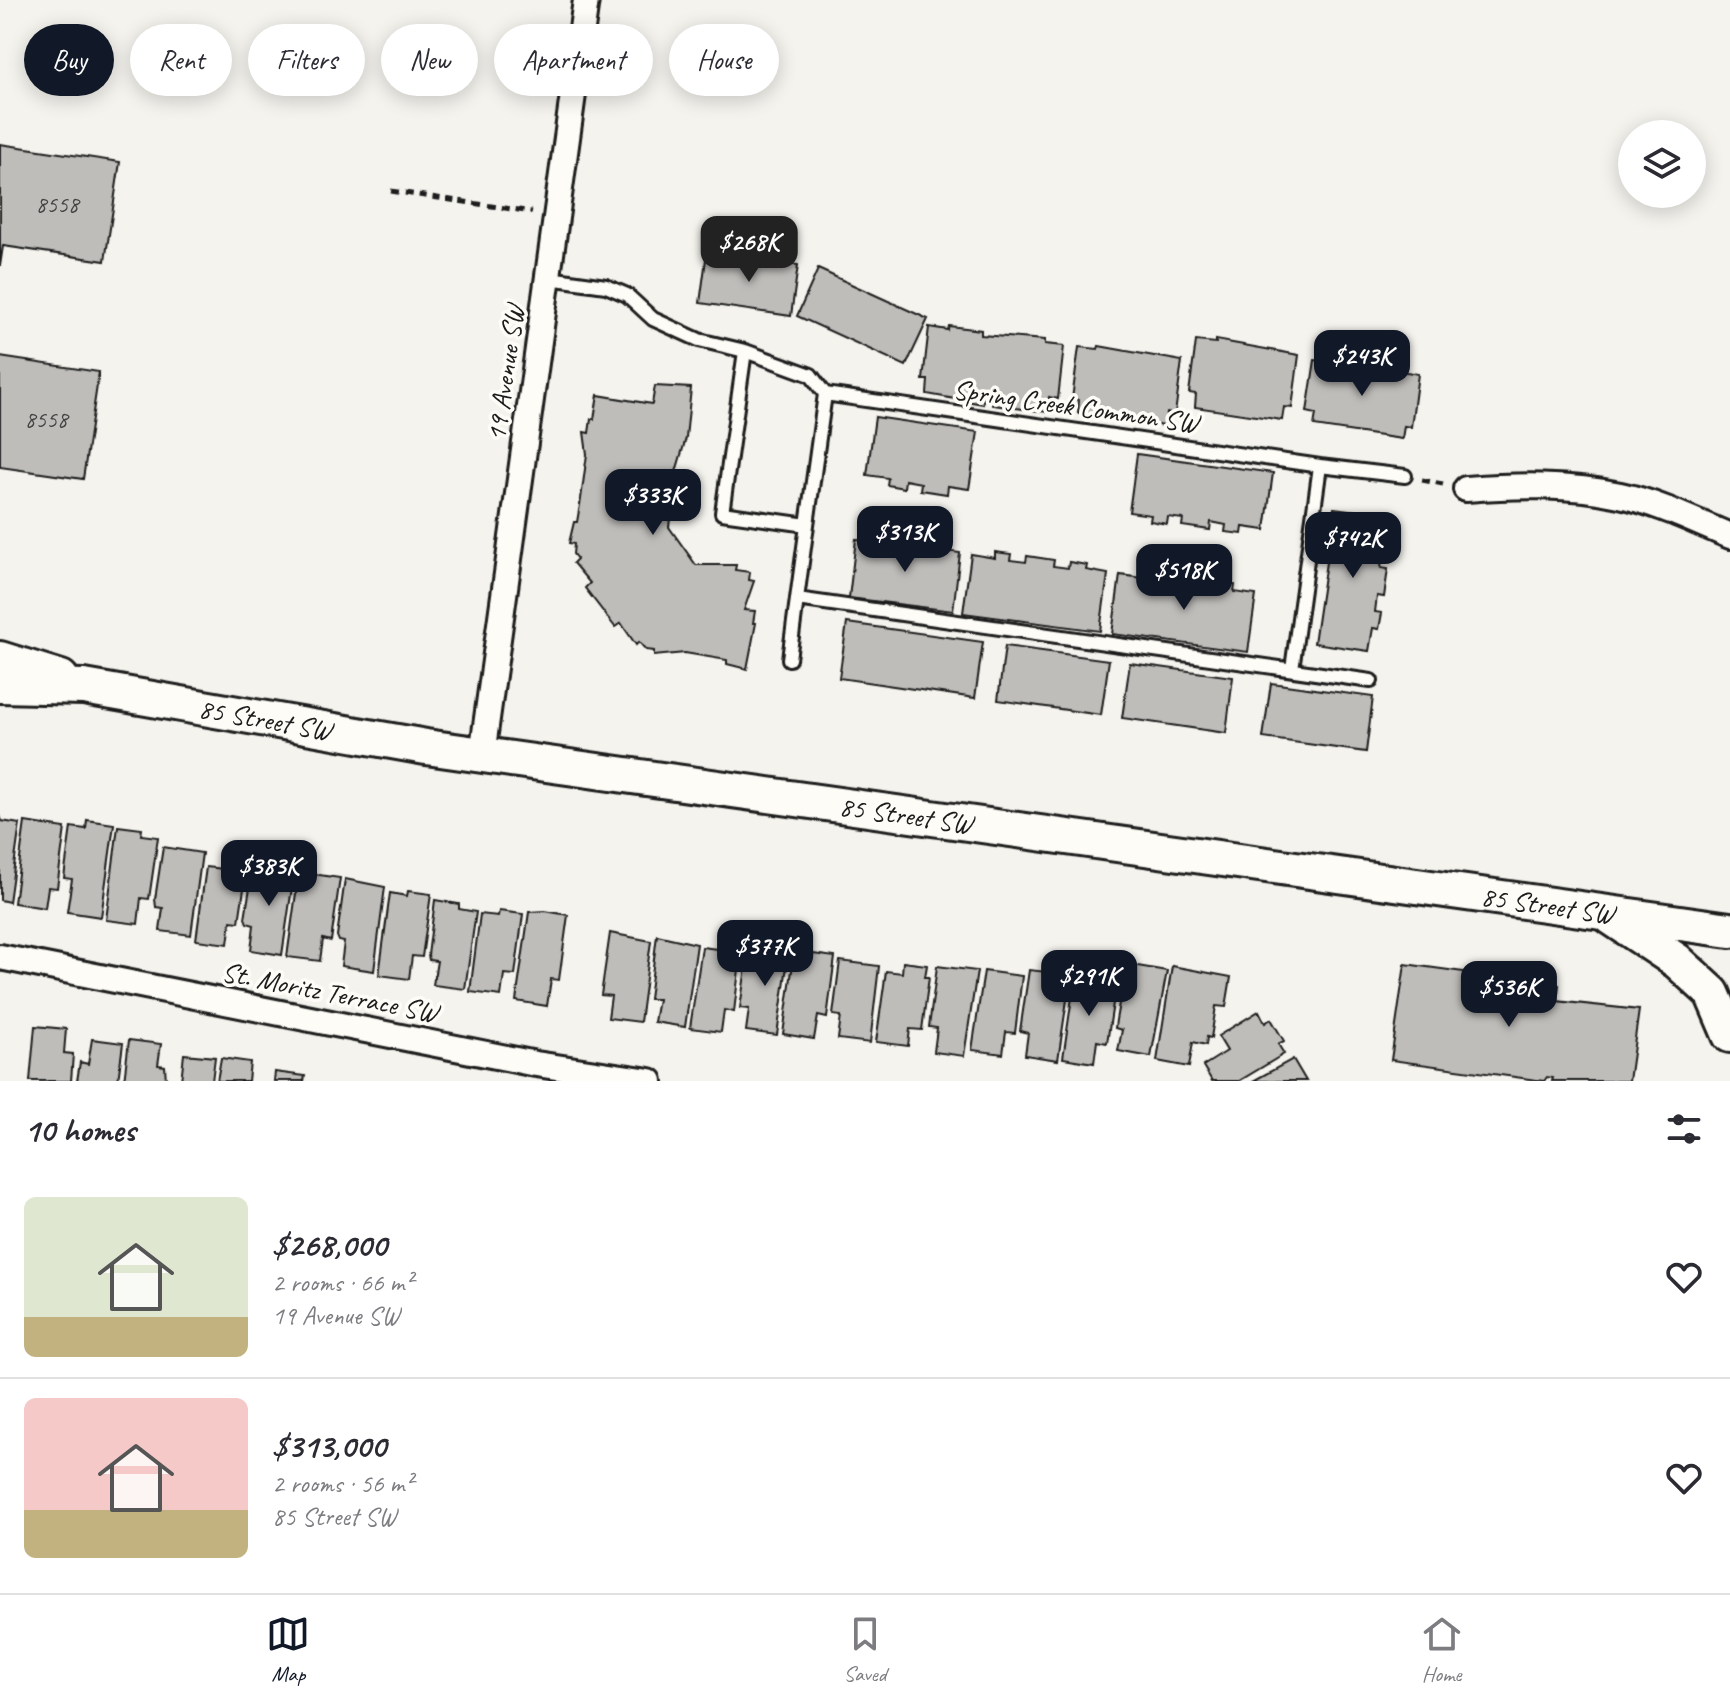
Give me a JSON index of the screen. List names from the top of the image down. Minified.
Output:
{"streets":{"street":["19 Avenue SW","85 Street SW","St. Moritz Terrace SW"],"lane":["Spring Creek Common SW"]},"crossings":[["19 Avenue SW","85 Street SW"]],"house_numbers":["8558","8558"],"page":{"chip":["Buy","Rent","Filters","New","Apartment","House"],"price":["$268K","$243K","$333K","$313K","$742K","$518K","$383K","$377K","$291K","$536K"],"heading":"10 homes","list":[{"name":"$268,000","note":"2 rooms · 66 m² · 19 Avenue SW"},{"name":"$313,000","note":"2 rooms · 56 m² · 85 Street SW"}],"tabs":["Map","Saved","Home"]}}
